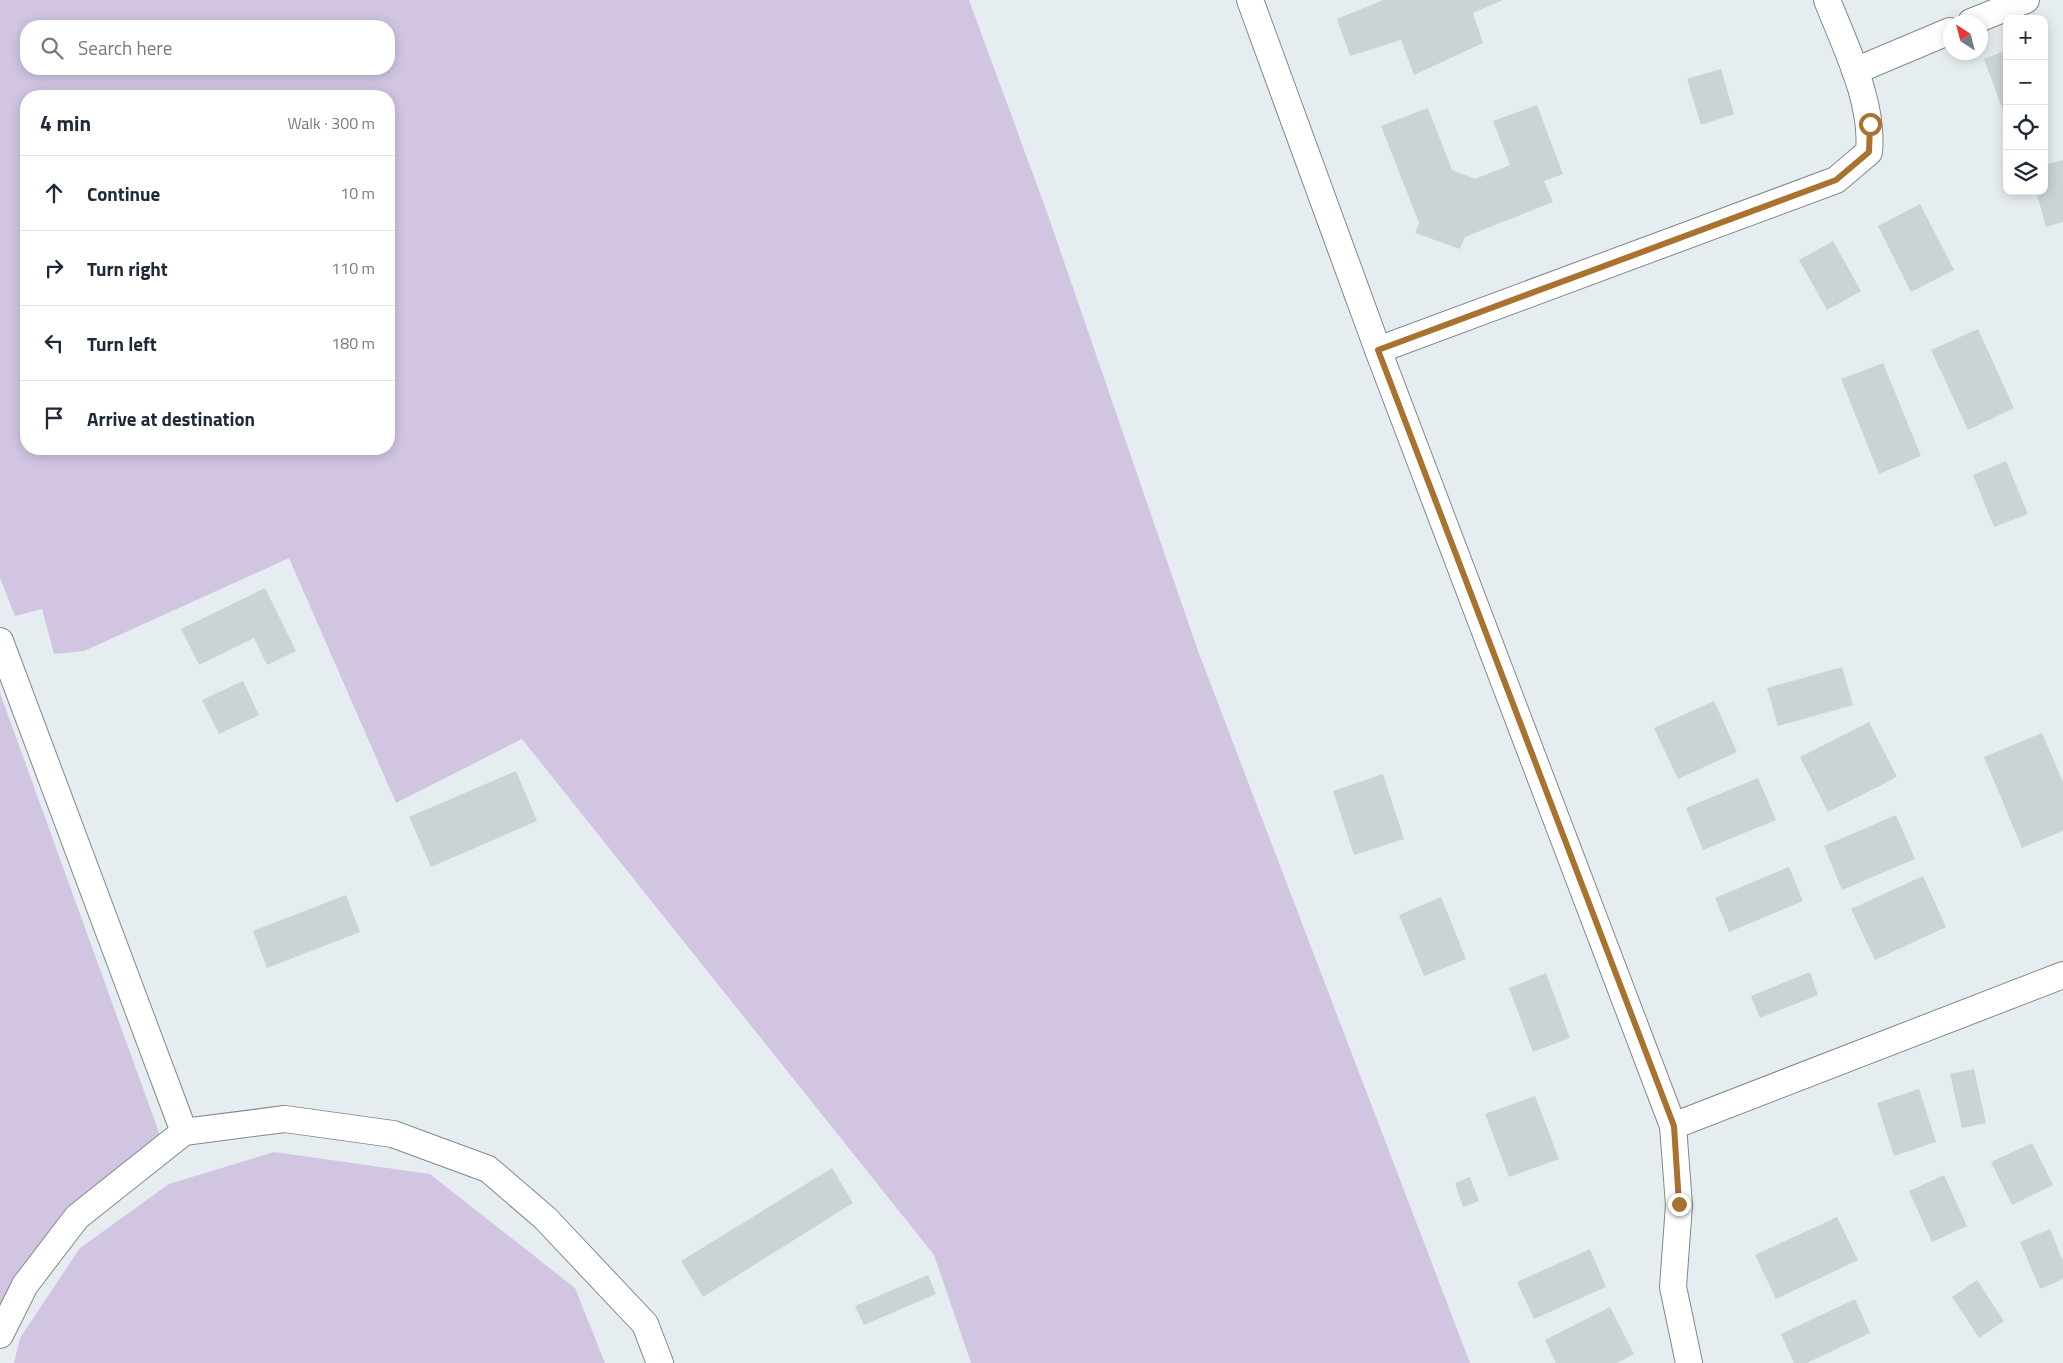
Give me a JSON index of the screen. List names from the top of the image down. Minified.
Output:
{"north":"top left","page":{"map_buttons":["+","−"],"search":"Search here","heading":["4 min","Walk · 300 m"],"list":[["Continue","10 m"],["Turn right","110 m"],["Turn left","180 m"],"Arrive at destination"]}}
